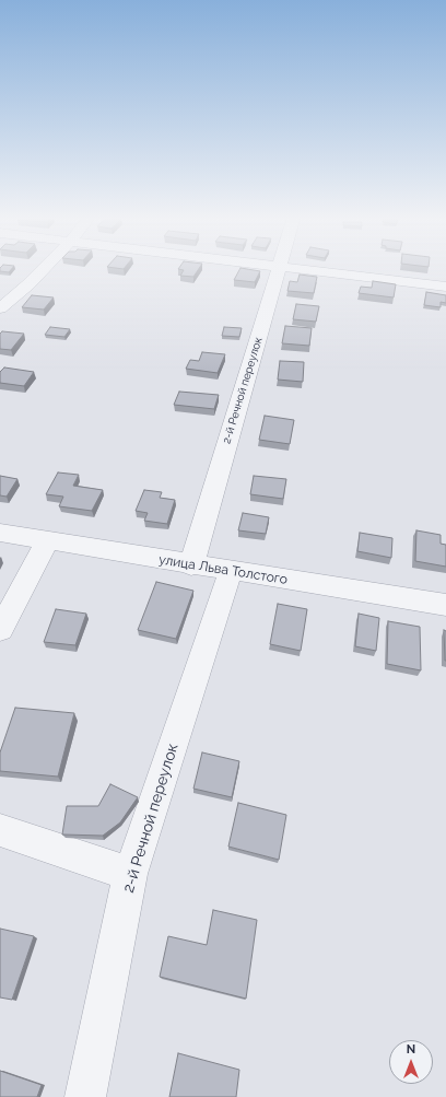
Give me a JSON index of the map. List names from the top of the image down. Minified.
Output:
{"streets":{"street":["2-й Речной переулок","улица Льва Толстого"]},"crossings":[["2-й Речной переулок","улица Льва Толстого"]],"north":"top"}
